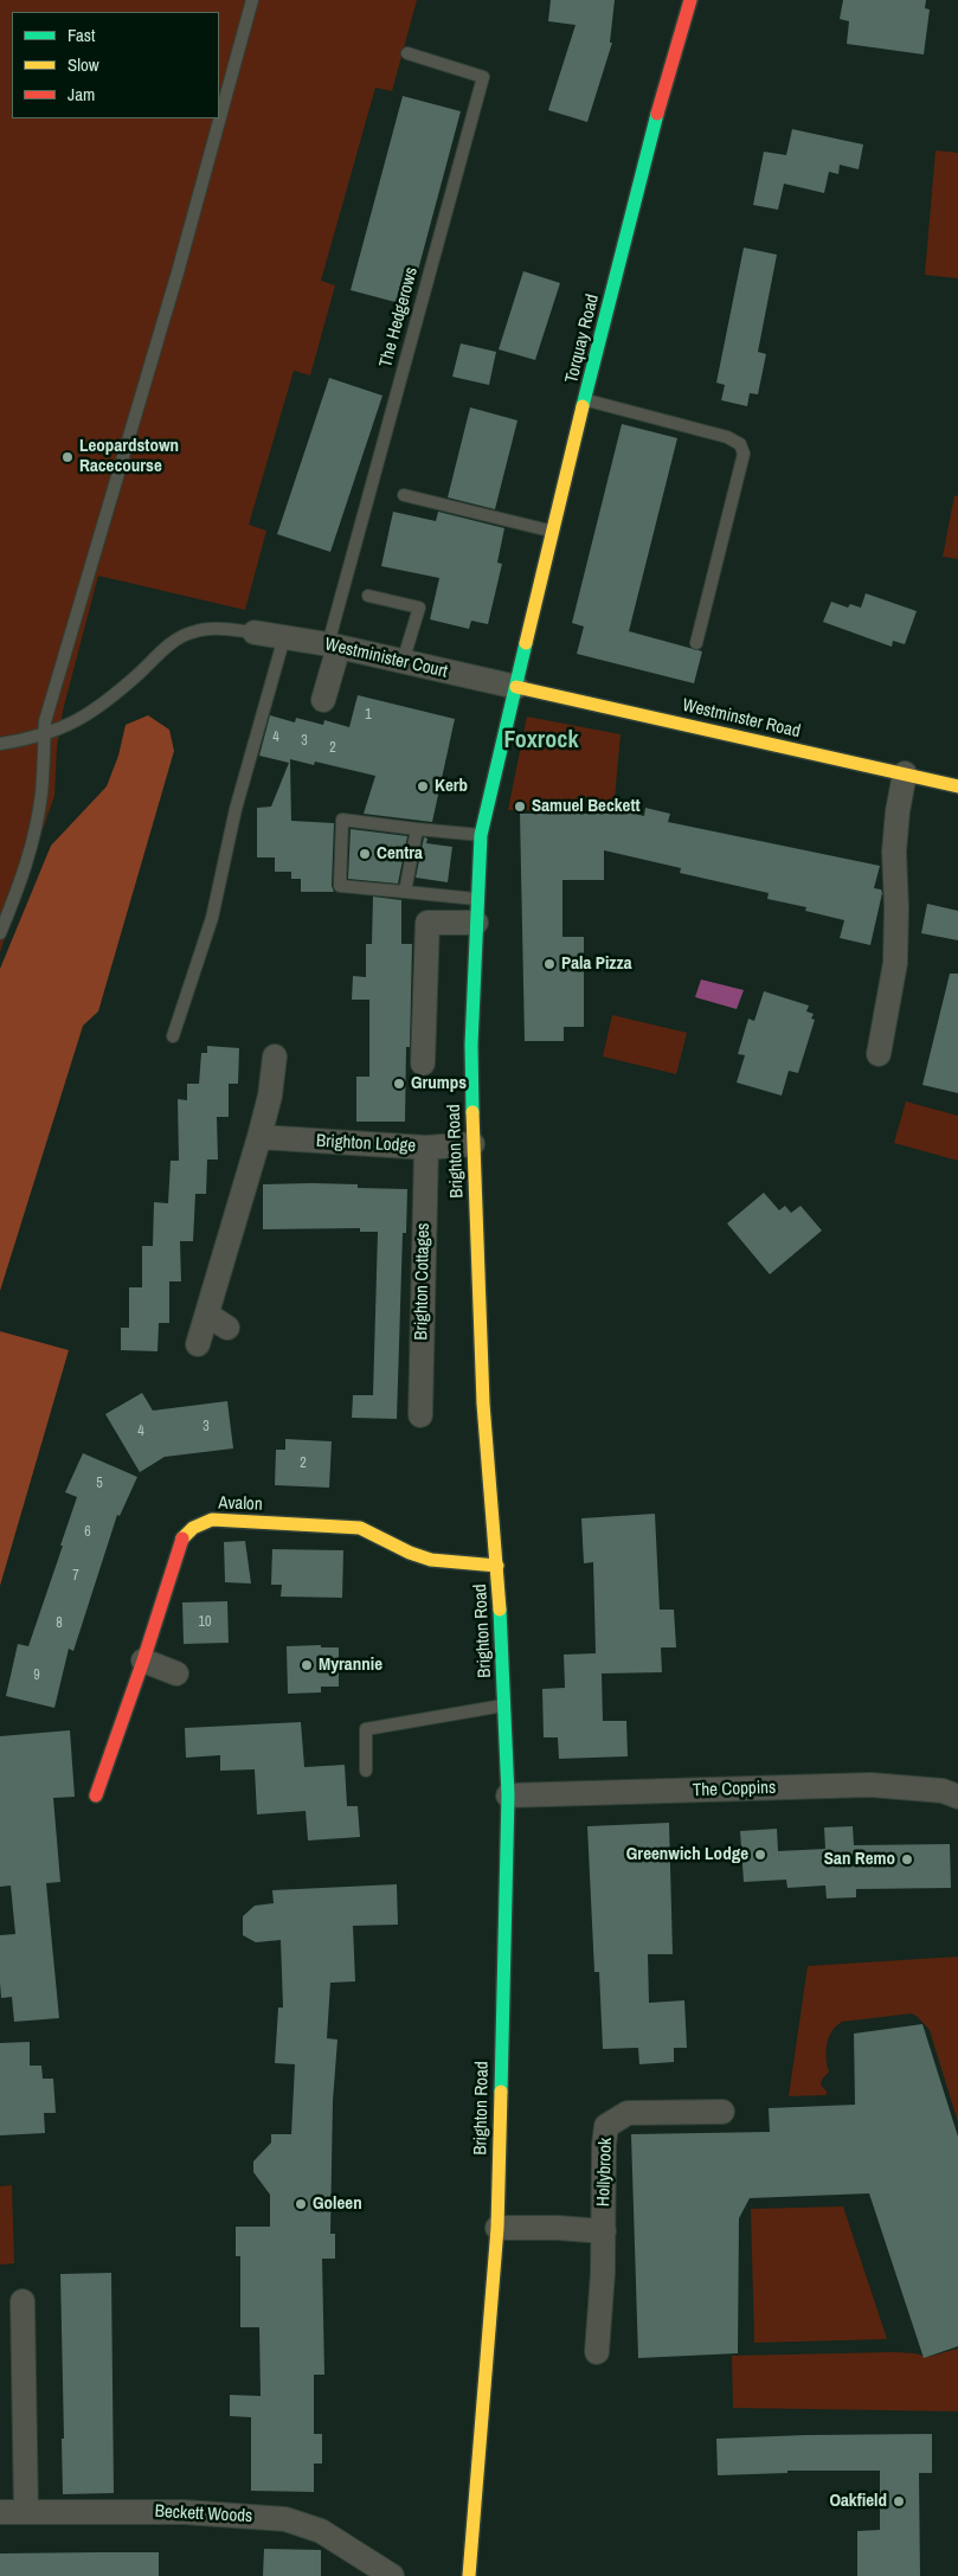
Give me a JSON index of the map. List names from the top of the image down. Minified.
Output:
{"streets":{"street":["Torquay Road","Westminister Court","Westminster Road","Brighton Lodge","Brighton Road","Brighton Cottages","Avalon","The Coppins","Hollybrook","Beckett Woods"],"lane":["The Hedgerows"]},"crossings":[["The Hedgerows","Westminister Court"],["Torquay Road","Westminister Court"],["Torquay Road","Westminster Road"],["Torquay Road","Brighton Road"],["Westminister Court","Westminster Road"],["Westminister Court","Brighton Road"],["Westminster Road","Brighton Road"],["Brighton Lodge","Brighton Road"],["Brighton Lodge","Brighton Cottages"],["Brighton Road","Avalon"],["Brighton Road","The Coppins"],["Brighton Road","Hollybrook"]],"districts":["Foxrock"],"places":["Leopardstown Racecourse","Kerb","Samuel Beckett","Centra","Pala Pizza","Grumps","Myrannie","Greenwich Lodge","San Remo","Goleen","Oakfield"],"house_numbers":["1","4","3","2","3","4","2","5","6","7","10","8","9"],"legend":["Fast","Slow","Jam"]}
